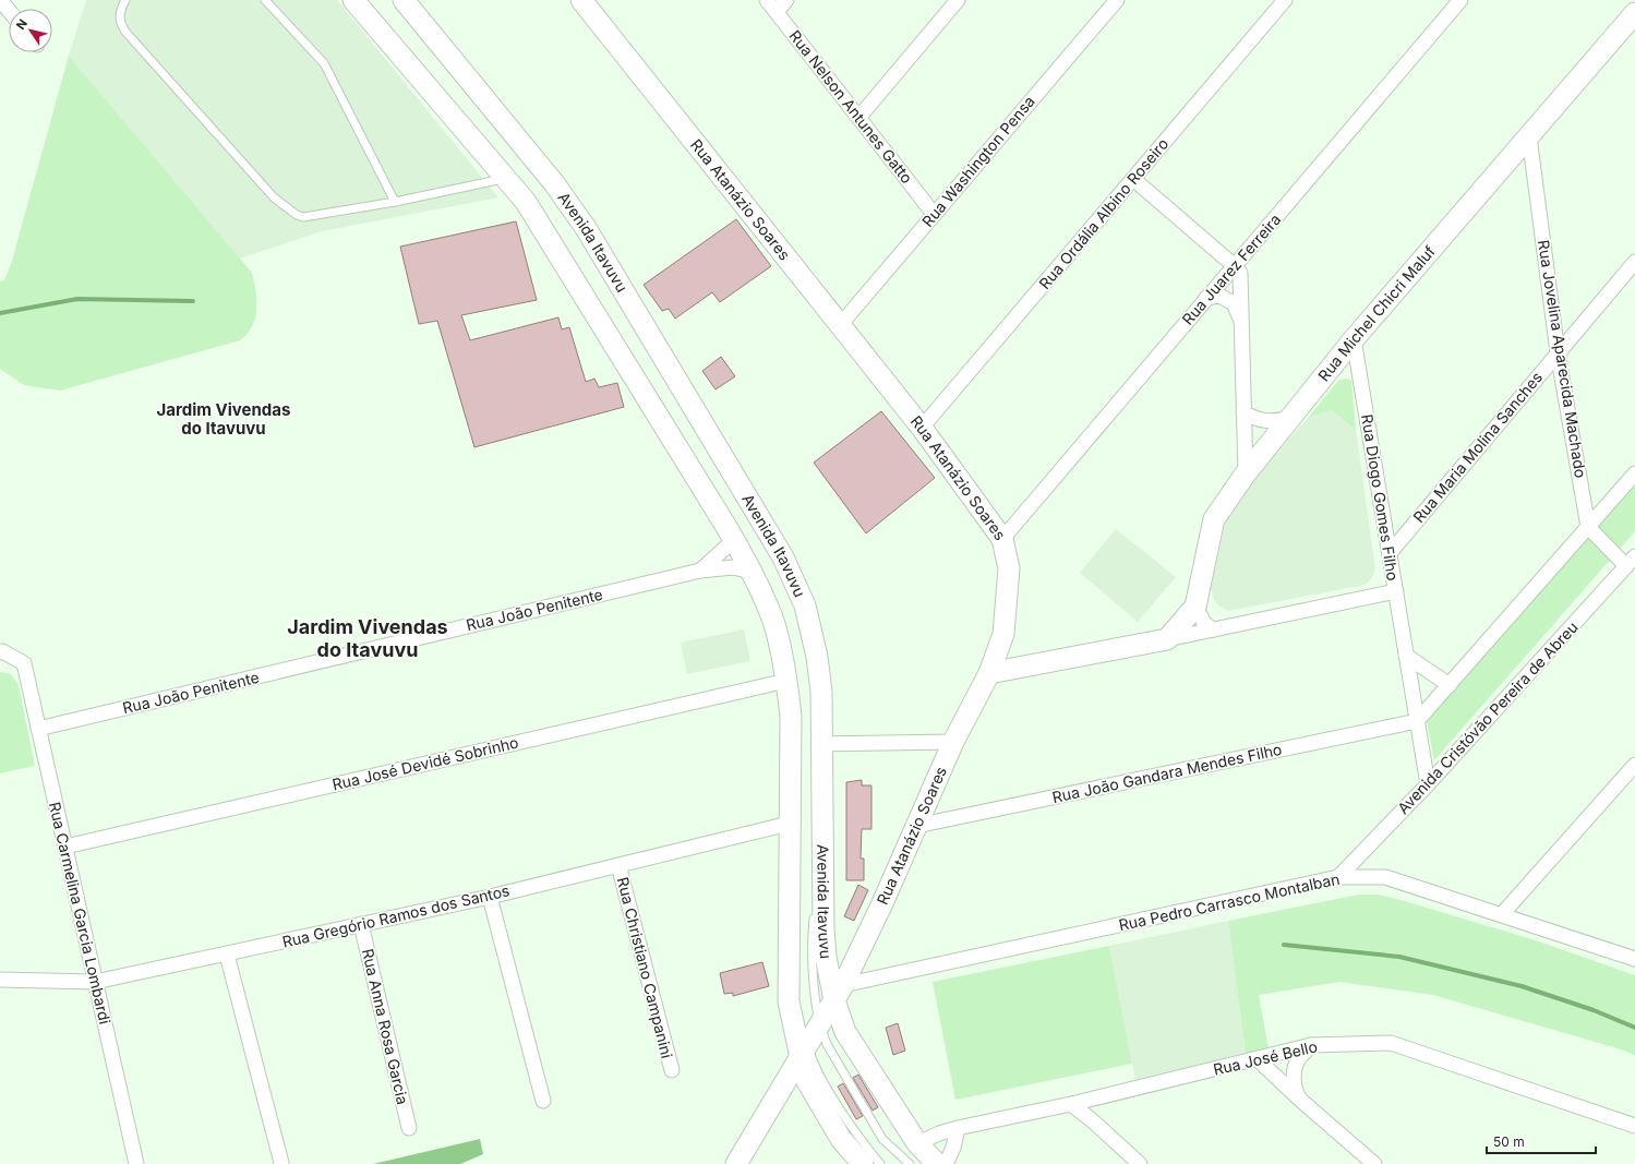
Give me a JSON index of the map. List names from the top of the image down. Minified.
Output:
{"streets":{"main road":["Rua Atanázio Soares","Avenida Itavuvu","Rua Michel Chicri Maluf"],"street":["Rua Nelson Antunes Gatto","Rua Washington Pensa","Rua Ordália Albino Roseiro","Rua Juarez Ferreira","Rua Jovelina Aparecida Machado","Rua Maria Molina Sanches","Rua Diogo Gomes Filho","Rua João Penitente","Avenida Cristóvão Pereira de Abreu","Rua José Devidé Sobrinho","Rua João Gandara Mendes Filho","Rua Pedro Carrasco Montalban","Rua Carmelina Garcia Lombardi","Rua Gregório Ramos dos Santos","Rua Christiano Campanini","Rua Anna Rosa Garcia","Rua José Bello"]},"crossings":[["Rua Nelson Antunes Gatto","Rua Washington Pensa"],["Rua Washington Pensa","Rua Atanázio Soares"],["Rua Atanázio Soares","Rua Ordália Albino Roseiro"],["Rua Atanázio Soares","Avenida Itavuvu"],["Rua Atanázio Soares","Rua Juarez Ferreira"],["Rua Atanázio Soares","Rua João Gandara Mendes Filho"],["Rua Atanázio Soares","Rua Pedro Carrasco Montalban"],["Avenida Itavuvu","Rua João Penitente"],["Avenida Itavuvu","Rua José Devidé Sobrinho"],["Avenida Itavuvu","Rua Pedro Carrasco Montalban"],["Avenida Itavuvu","Rua Gregório Ramos dos Santos"],["Avenida Itavuvu","Rua José Bello"],["Rua Michel Chicri Maluf","Rua Jovelina Aparecida Machado"],["Rua Michel Chicri Maluf","Rua Diogo Gomes Filho"],["Rua Jovelina Aparecida Machado","Rua Maria Molina Sanches"],["Rua Maria Molina Sanches","Rua Diogo Gomes Filho"],["Rua Diogo Gomes Filho","Avenida Cristóvão Pereira de Abreu"],["Rua Diogo Gomes Filho","Rua João Gandara Mendes Filho"],["Rua João Penitente","Rua Carmelina Garcia Lombardi"],["Avenida Cristóvão Pereira de Abreu","Rua Pedro Carrasco Montalban"],["Rua José Devidé Sobrinho","Rua Carmelina Garcia Lombardi"],["Rua Carmelina Garcia Lombardi","Rua Gregório Ramos dos Santos"],["Rua Gregório Ramos dos Santos","Rua Christiano Campanini"],["Rua Gregório Ramos dos Santos","Rua Anna Rosa Garcia"]],"districts":["Jardim Vivendas do Itavuvu","Jardim Vivendas do Itavuvu"],"scale_bar":"50 m","north":"top left"}
